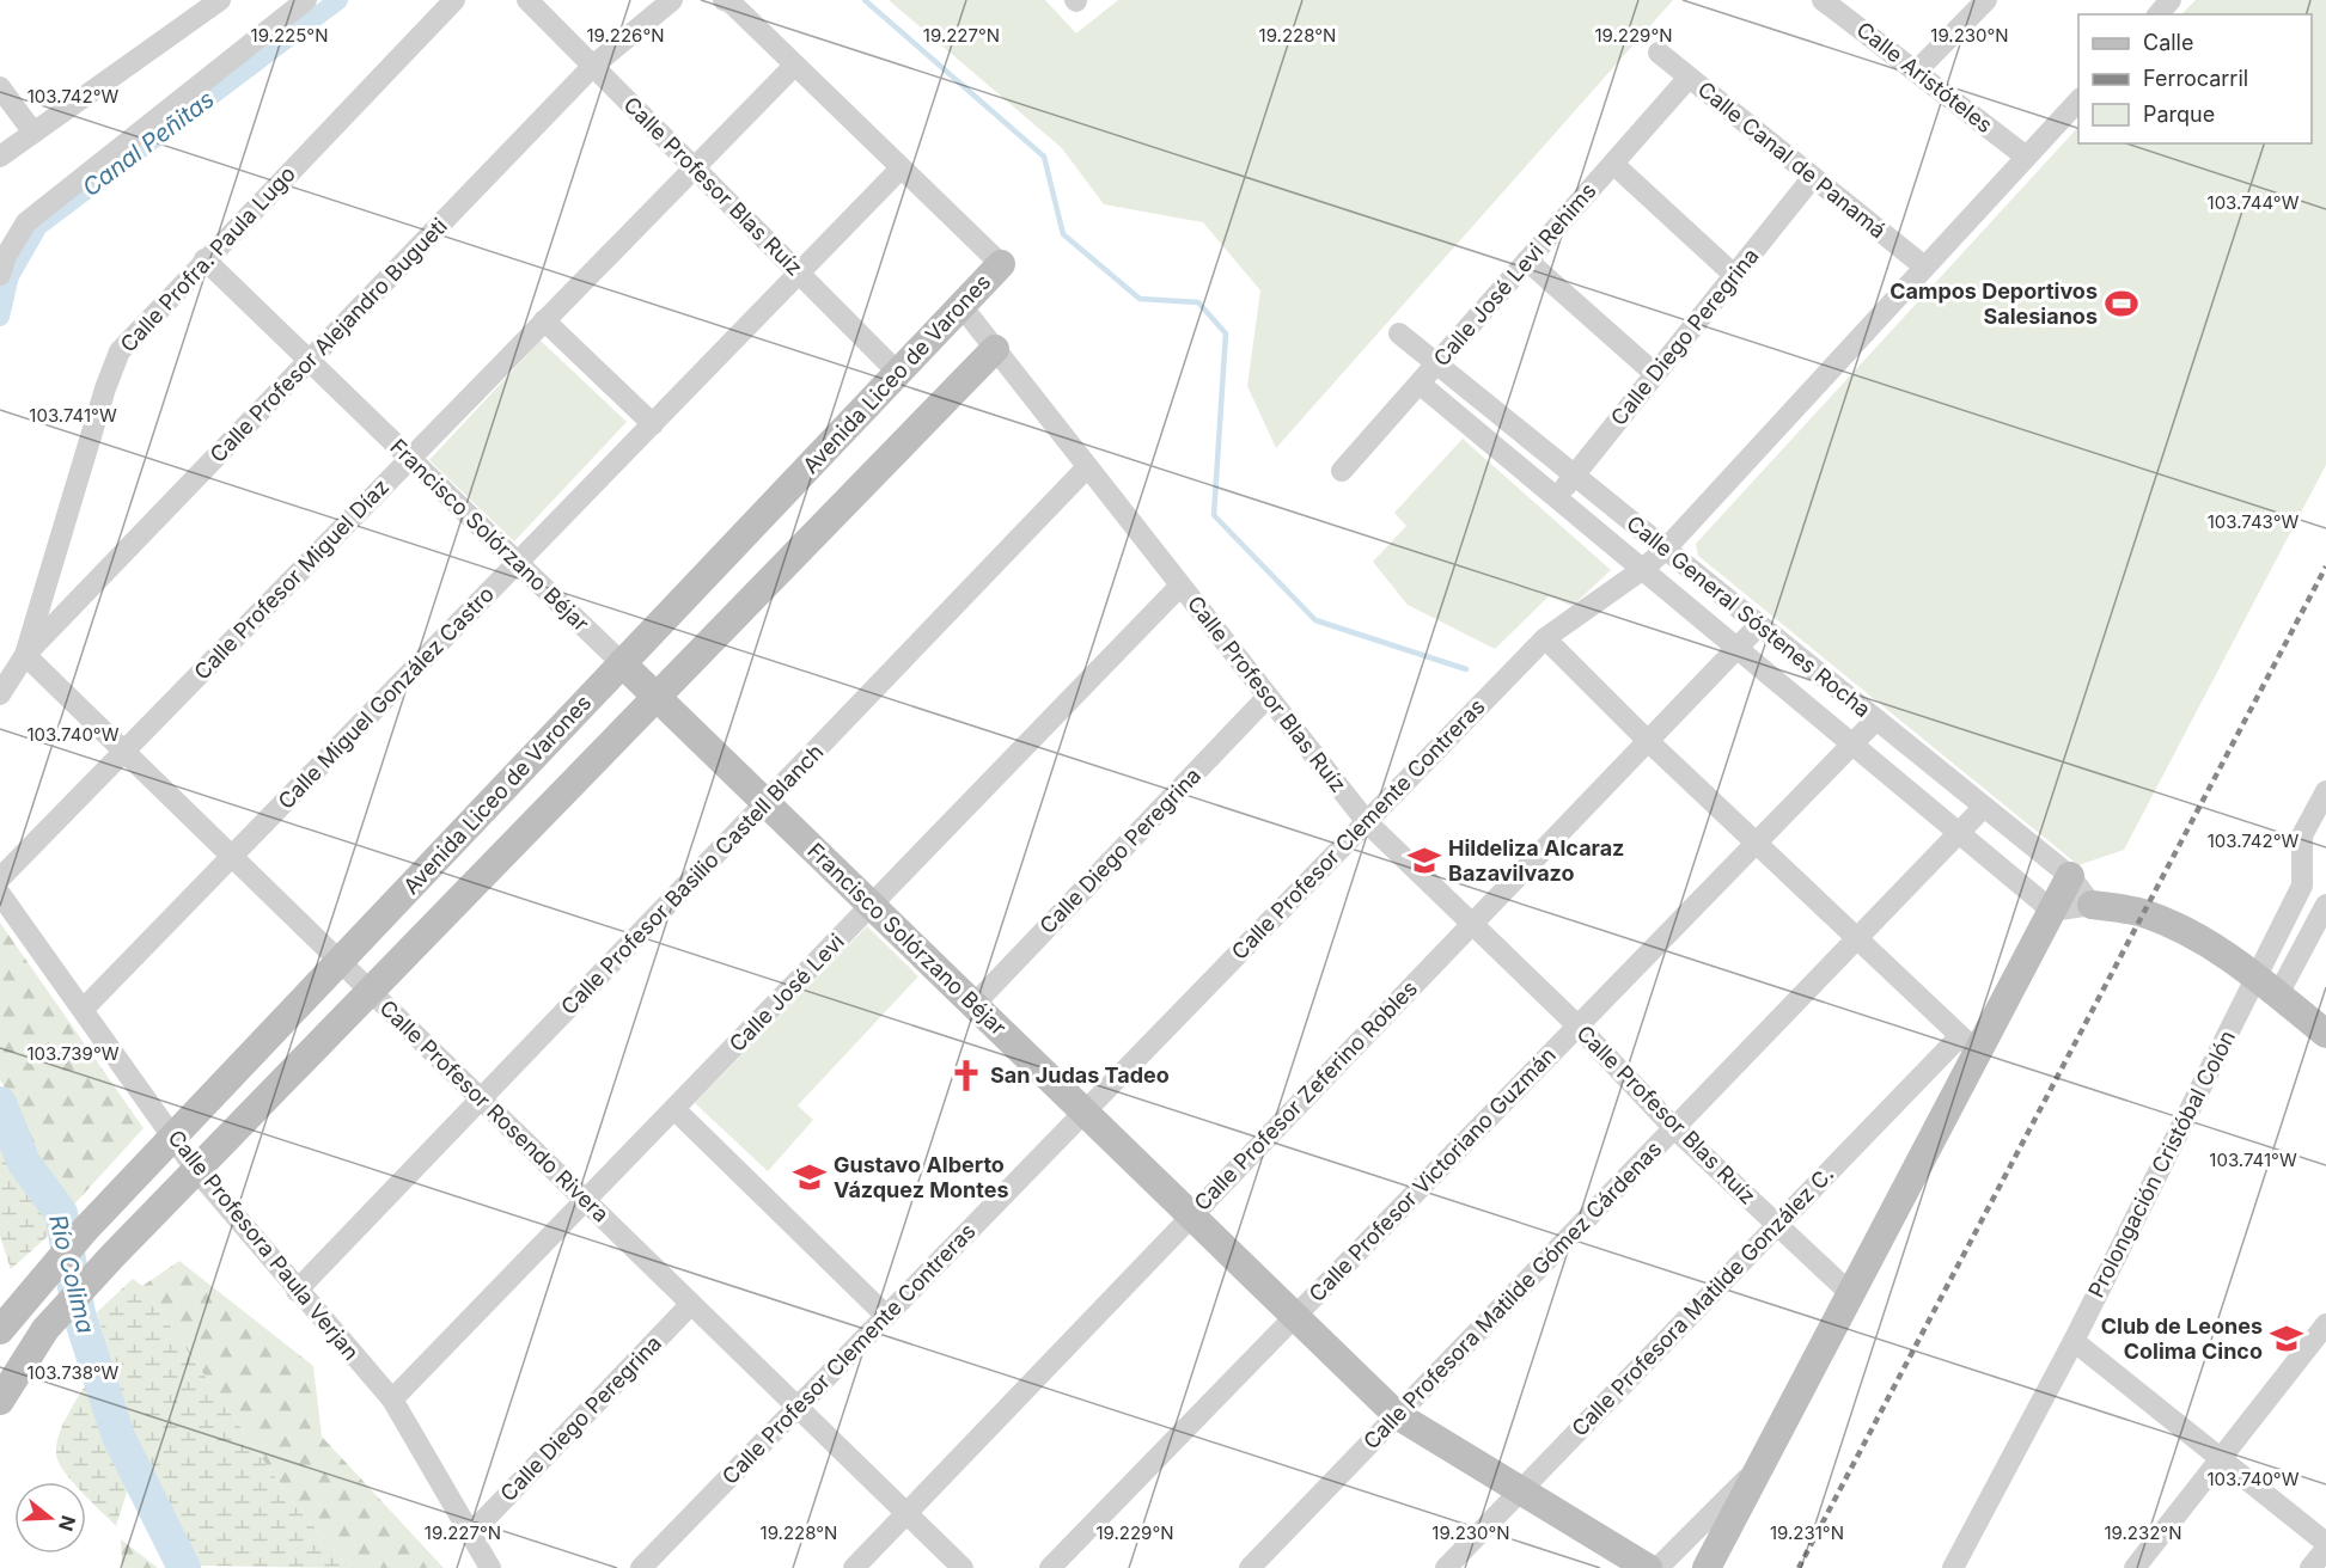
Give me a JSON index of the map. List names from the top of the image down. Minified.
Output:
{"streets":{"street":["Calle Aristóteles","Calle Canal de Panamá","Calle Profesor Blas Ruíz","Calle Profra. Paula Lugo","Calle José Levi Rehims","Calle Diego Peregrina","Calle Profesor Alejandro Bugueti","Avenida Liceo de Varones","Francisco Solórzano Béjar","Calle Profesor Miguel Díaz","Calle General Sóstenes Rocha","Calle Miguel González Castro","Calle Profesor Clemente Contreras","Calle Profesor Basilio Castell Blanch","Calle José Levi","Calle Profesor Zeferino Robles","Calle Profesor Rosendo Rivera","Prolongación Cristóbal Colón","Calle Profesor Victoriano Guzmán","Calle Profesora Paula Verjan","Calle Profesora Matilde Gómez Cárdenas","Calle Profesora Matilde González C."]},"crossings":[["Calle Aristóteles","Calle Profesor Clemente Contreras"],["Calle Canal de Panamá","Calle José Levi Rehims"],["Calle Canal de Panamá","Calle Diego Peregrina"],["Calle Canal de Panamá","Calle Profesor Clemente Contreras"],["Calle Profesor Blas Ruíz","Calle Diego Peregrina"],["Calle Profesor Blas Ruíz","Calle Profesor Alejandro Bugueti"],["Calle Profesor Blas Ruíz","Avenida Liceo de Varones"],["Calle Profesor Blas Ruíz","Calle Profesor Miguel Díaz"],["Calle Profesor Blas Ruíz","Calle Miguel González Castro"],["Calle Profesor Blas Ruíz","Calle Profesor Clemente Contreras"],["Calle Profesor Blas Ruíz","Calle Profesor Basilio Castell Blanch"],["Calle Profesor Blas Ruíz","Calle José Levi"],["Calle Profesor Blas Ruíz","Calle Profesor Zeferino Robles"],["Calle Profesor Blas Ruíz","Calle Profesor Victoriano Guzmán"],["Calle Profesor Blas Ruíz","Calle Profesora Matilde Gómez Cárdenas"],["Calle Profesor Blas Ruíz","Calle Profesora Matilde González C."],["Calle Profra. Paula Lugo","Calle Profesor Alejandro Bugueti"],["Calle Profra. Paula Lugo","Francisco Solórzano Béjar"],["Calle Profra. Paula Lugo","Calle Profesor Rosendo Rivera"],["Calle José Levi Rehims","Calle General Sóstenes Rocha"],["Calle Diego Peregrina","Francisco Solórzano Béjar"],["Calle Diego Peregrina","Calle General Sóstenes Rocha"],["Calle Diego Peregrina","Calle Profesor Rosendo Rivera"],["Calle Diego Peregrina","Calle Profesora Paula Verjan"],["Calle Profesor Alejandro Bugueti","Francisco Solórzano Béjar"],["Calle Profesor Alejandro Bugueti","Calle Profesor Rosendo Rivera"],["Avenida Liceo de Varones","Francisco Solórzano Béjar"],["Avenida Liceo de Varones","Calle Profesor Rosendo Rivera"],["Avenida Liceo de Varones","Calle Profesora Paula Verjan"],["Francisco Solórzano Béjar","Calle Profesor Miguel Díaz"],["Francisco Solórzano Béjar","Calle Miguel González Castro"],["Francisco Solórzano Béjar","Calle Profesor Clemente Contreras"],["Francisco Solórzano Béjar","Calle Profesor Basilio Castell Blanch"],["Francisco Solórzano Béjar","Calle José Levi"],["Francisco Solórzano Béjar","Calle Profesor Zeferino Robles"],["Francisco Solórzano Béjar","Calle Profesor Victoriano Guzmán"],["Francisco Solórzano Béjar","Calle Profesora Matilde Gómez Cárdenas"],["Francisco Solórzano Béjar","Calle Profesora Matilde González C."],["Calle Profesor Miguel Díaz","Calle Profesor Rosendo Rivera"],["Calle General Sóstenes Rocha","Calle Profesor Clemente Contreras"],["Calle General Sóstenes Rocha","Calle Profesor Zeferino Robles"],["Calle General Sóstenes Rocha","Calle Profesor Victoriano Guzmán"],["Calle General Sóstenes Rocha","Calle Profesora Matilde Gómez Cárdenas"],["Calle Miguel González Castro","Calle Profesor Rosendo Rivera"],["Calle Miguel González Castro","Calle Profesora Paula Verjan"],["Calle Profesor Clemente Contreras","Calle Profesor Rosendo Rivera"],["Calle Profesor Basilio Castell Blanch","Calle Profesor Rosendo Rivera"],["Calle Profesor Basilio Castell Blanch","Calle Profesora Paula Verjan"],["Calle José Levi","Calle Profesor Rosendo Rivera"],["Calle José Levi","Calle Profesora Paula Verjan"],["Calle Profesor Zeferino Robles","Calle Profesor Rosendo Rivera"]],"water":["Canal Peñitas","Río Colima"],"places":{"sports":["Campos Deportivos Salesianos"],"school or university":["Hildeliza Alcaraz Bazavilvazo","Gustavo Alberto Vázquez Montes","Club de Leones Colima Cinco"],"church":["San Judas Tadeo"]},"legend":["Calle","Ferrocarril","Parque"],"north":"right","coordinates":["19.225°N","19.226°N","19.227°N","19.228°N","19.229°N","19.230°N","103.742°W","103.744°W","103.741°W","103.743°W","103.740°W","103.739°W","103.738°W","19.231°N","19.232°N"]}
